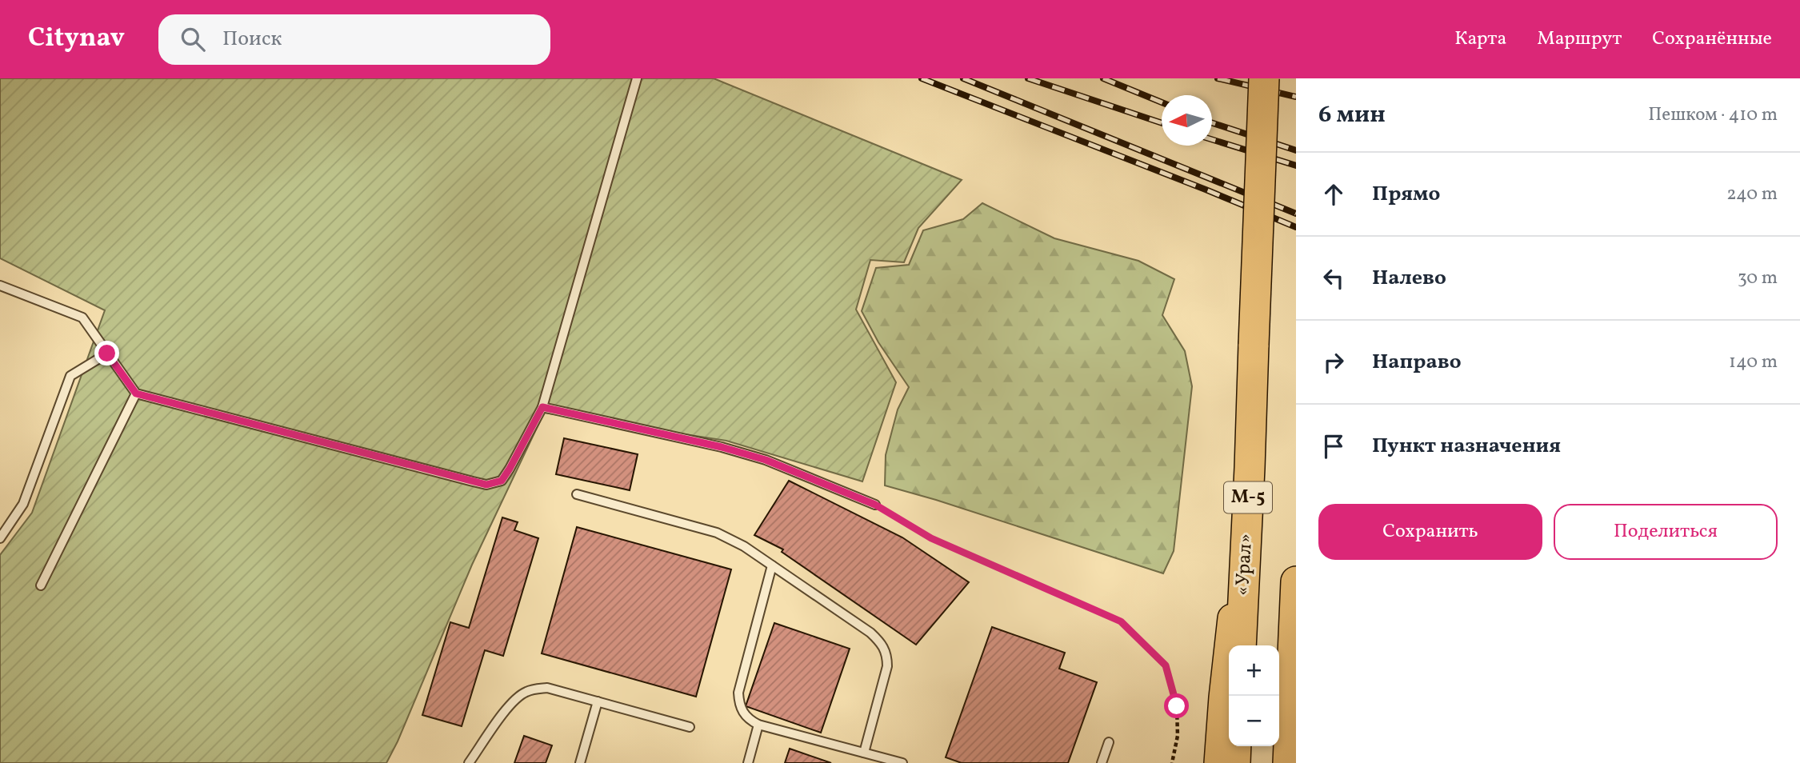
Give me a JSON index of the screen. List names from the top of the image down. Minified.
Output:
{"streets":{"highway":["М-5","«Урал»"]},"north":"left","page":{"header":"Citynav","search":"Поиск","nav":["Карта","Маршрут","Сохранённые"],"heading":["6 мин","Пешком · 410 m"],"list":[["Прямо","240 m"],["Налево","30 m"],["Направо","140 m"],"Пункт назначения"],"buttons":["Сохранить","Поделиться"],"map_buttons":["+","−"]}}
